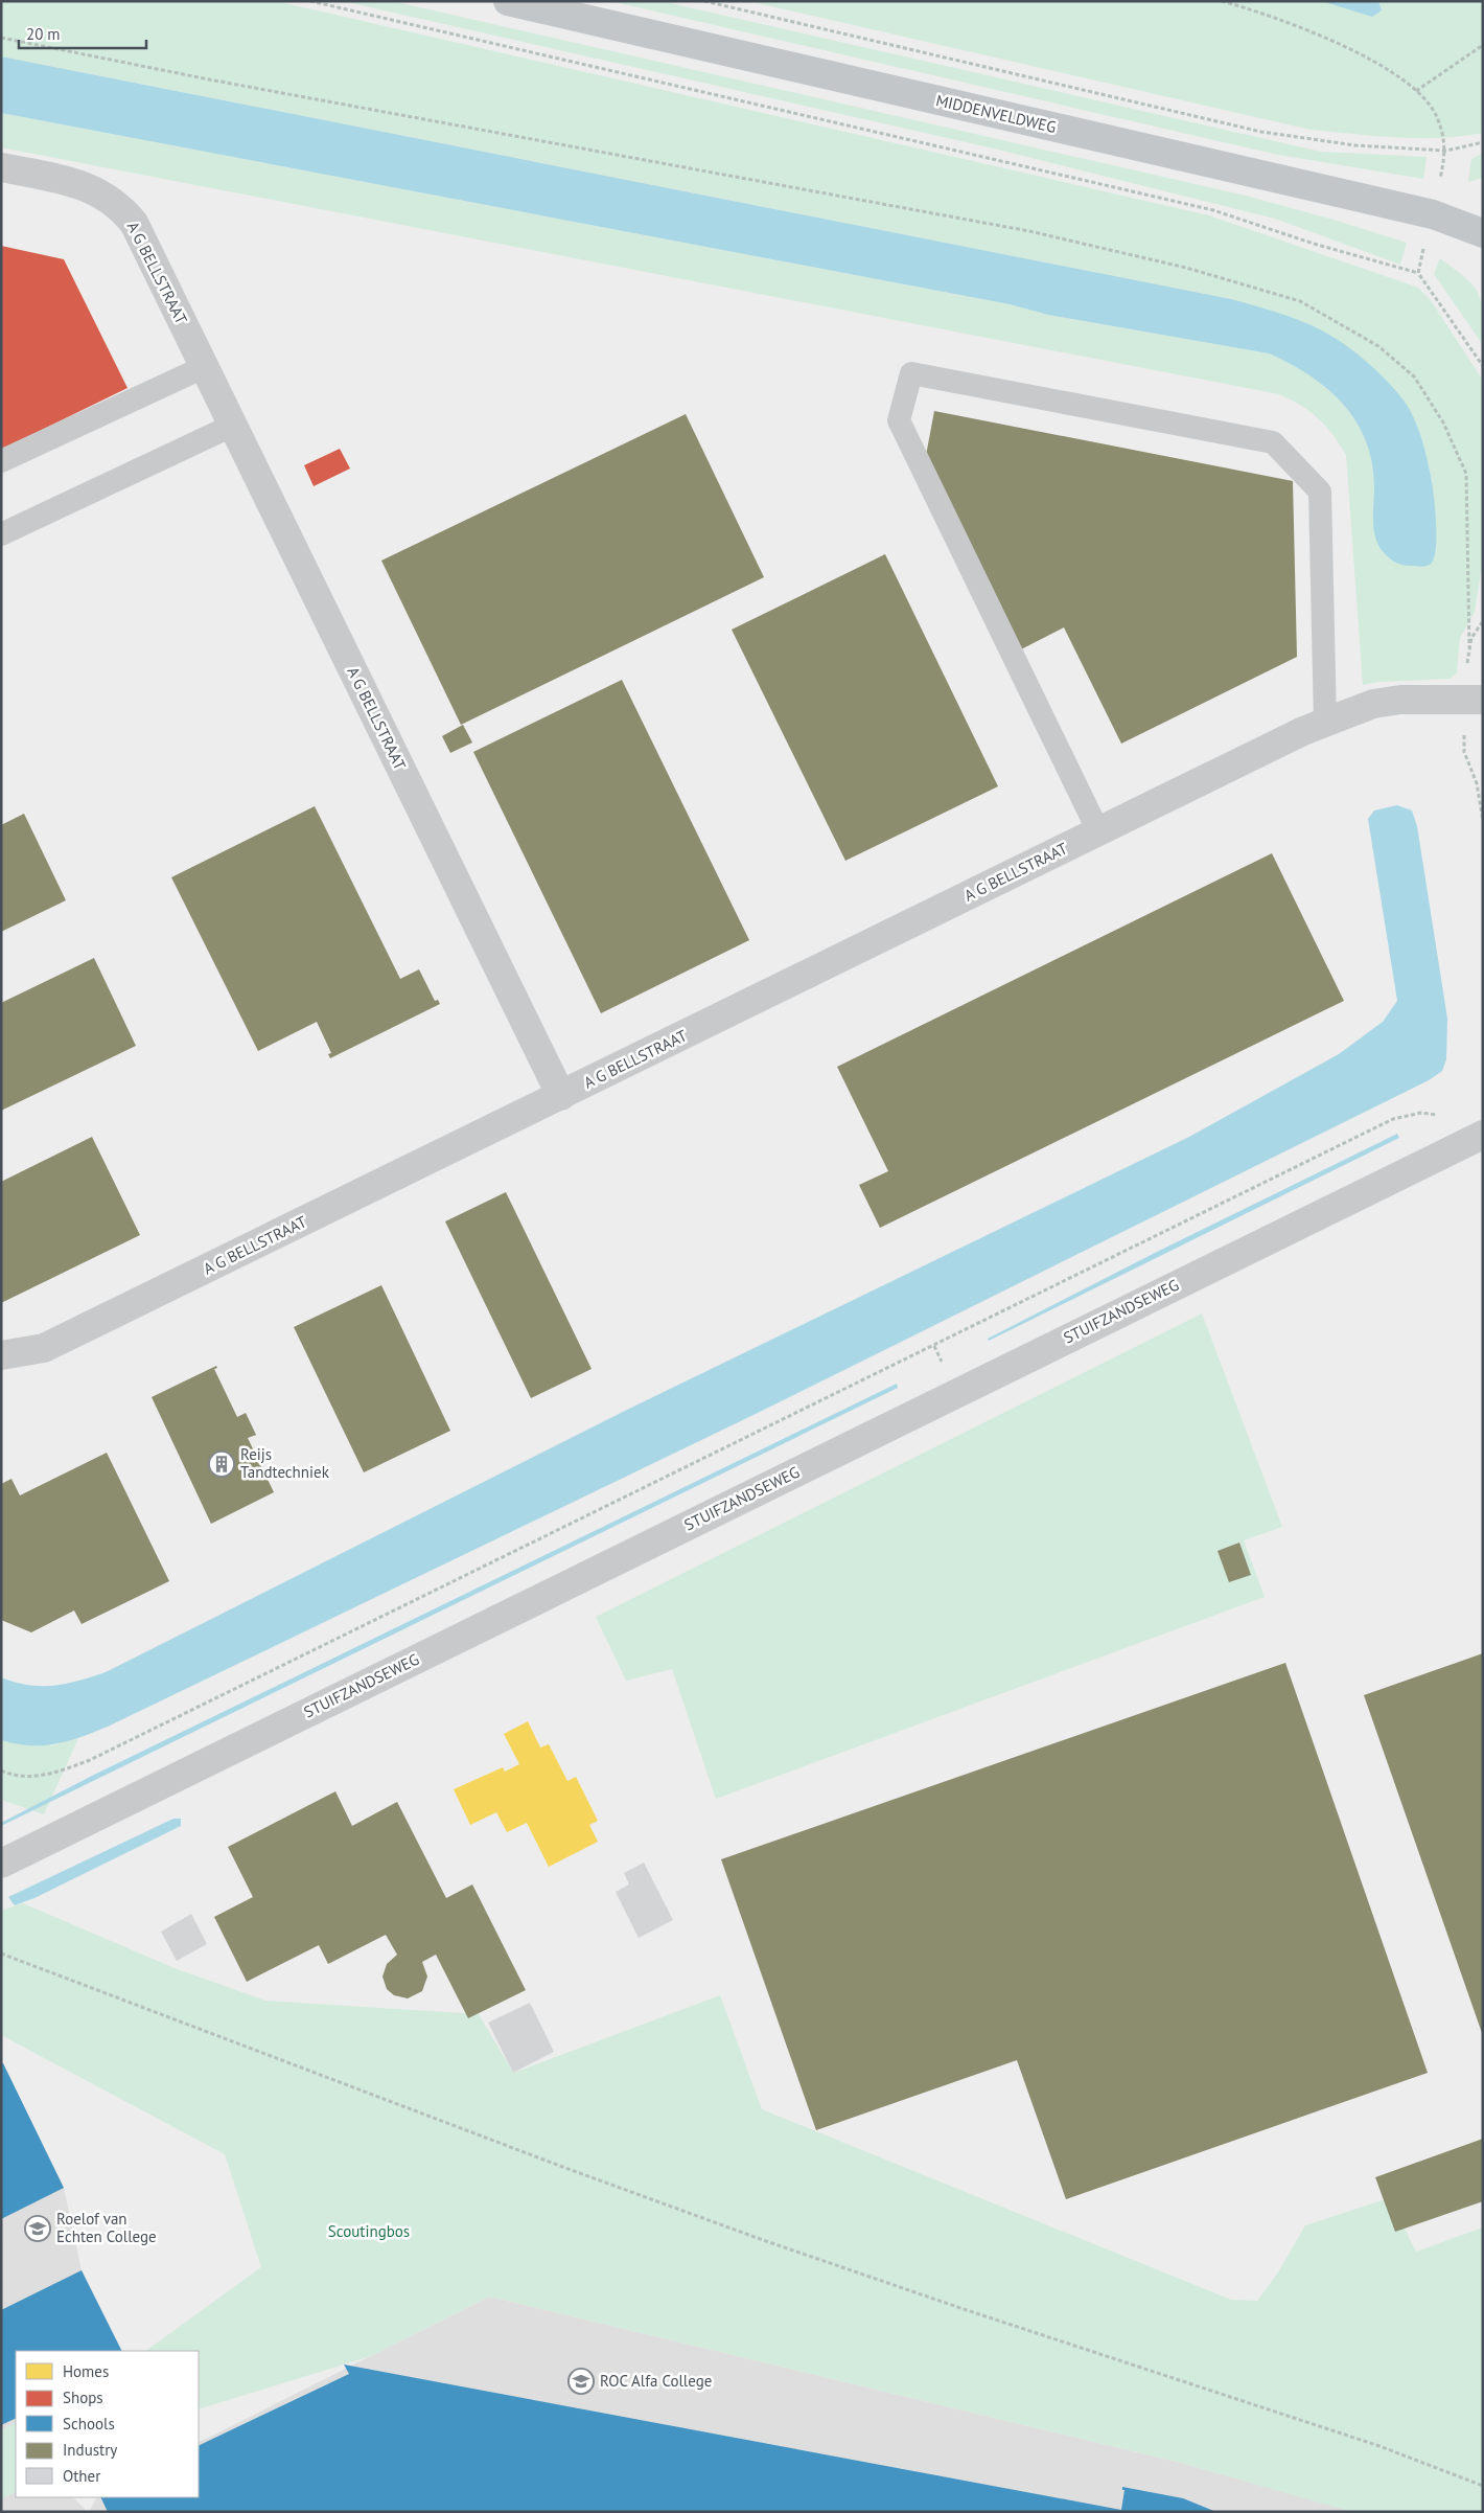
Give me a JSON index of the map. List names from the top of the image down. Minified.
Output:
{"streets":{"main road":["MIDDENVELDWEG"],"street":["A G BELLSTRAAT","STUIFZANDSEWEG"]},"parks":["Scoutingbos"],"places":{"building":["Reijs Tandtechniek"],"school or university":["Roelof van Echten College","ROC Alfa College"]},"legend":["Homes","Shops","Schools","Industry","Other"],"scale_bar":"20 m"}
